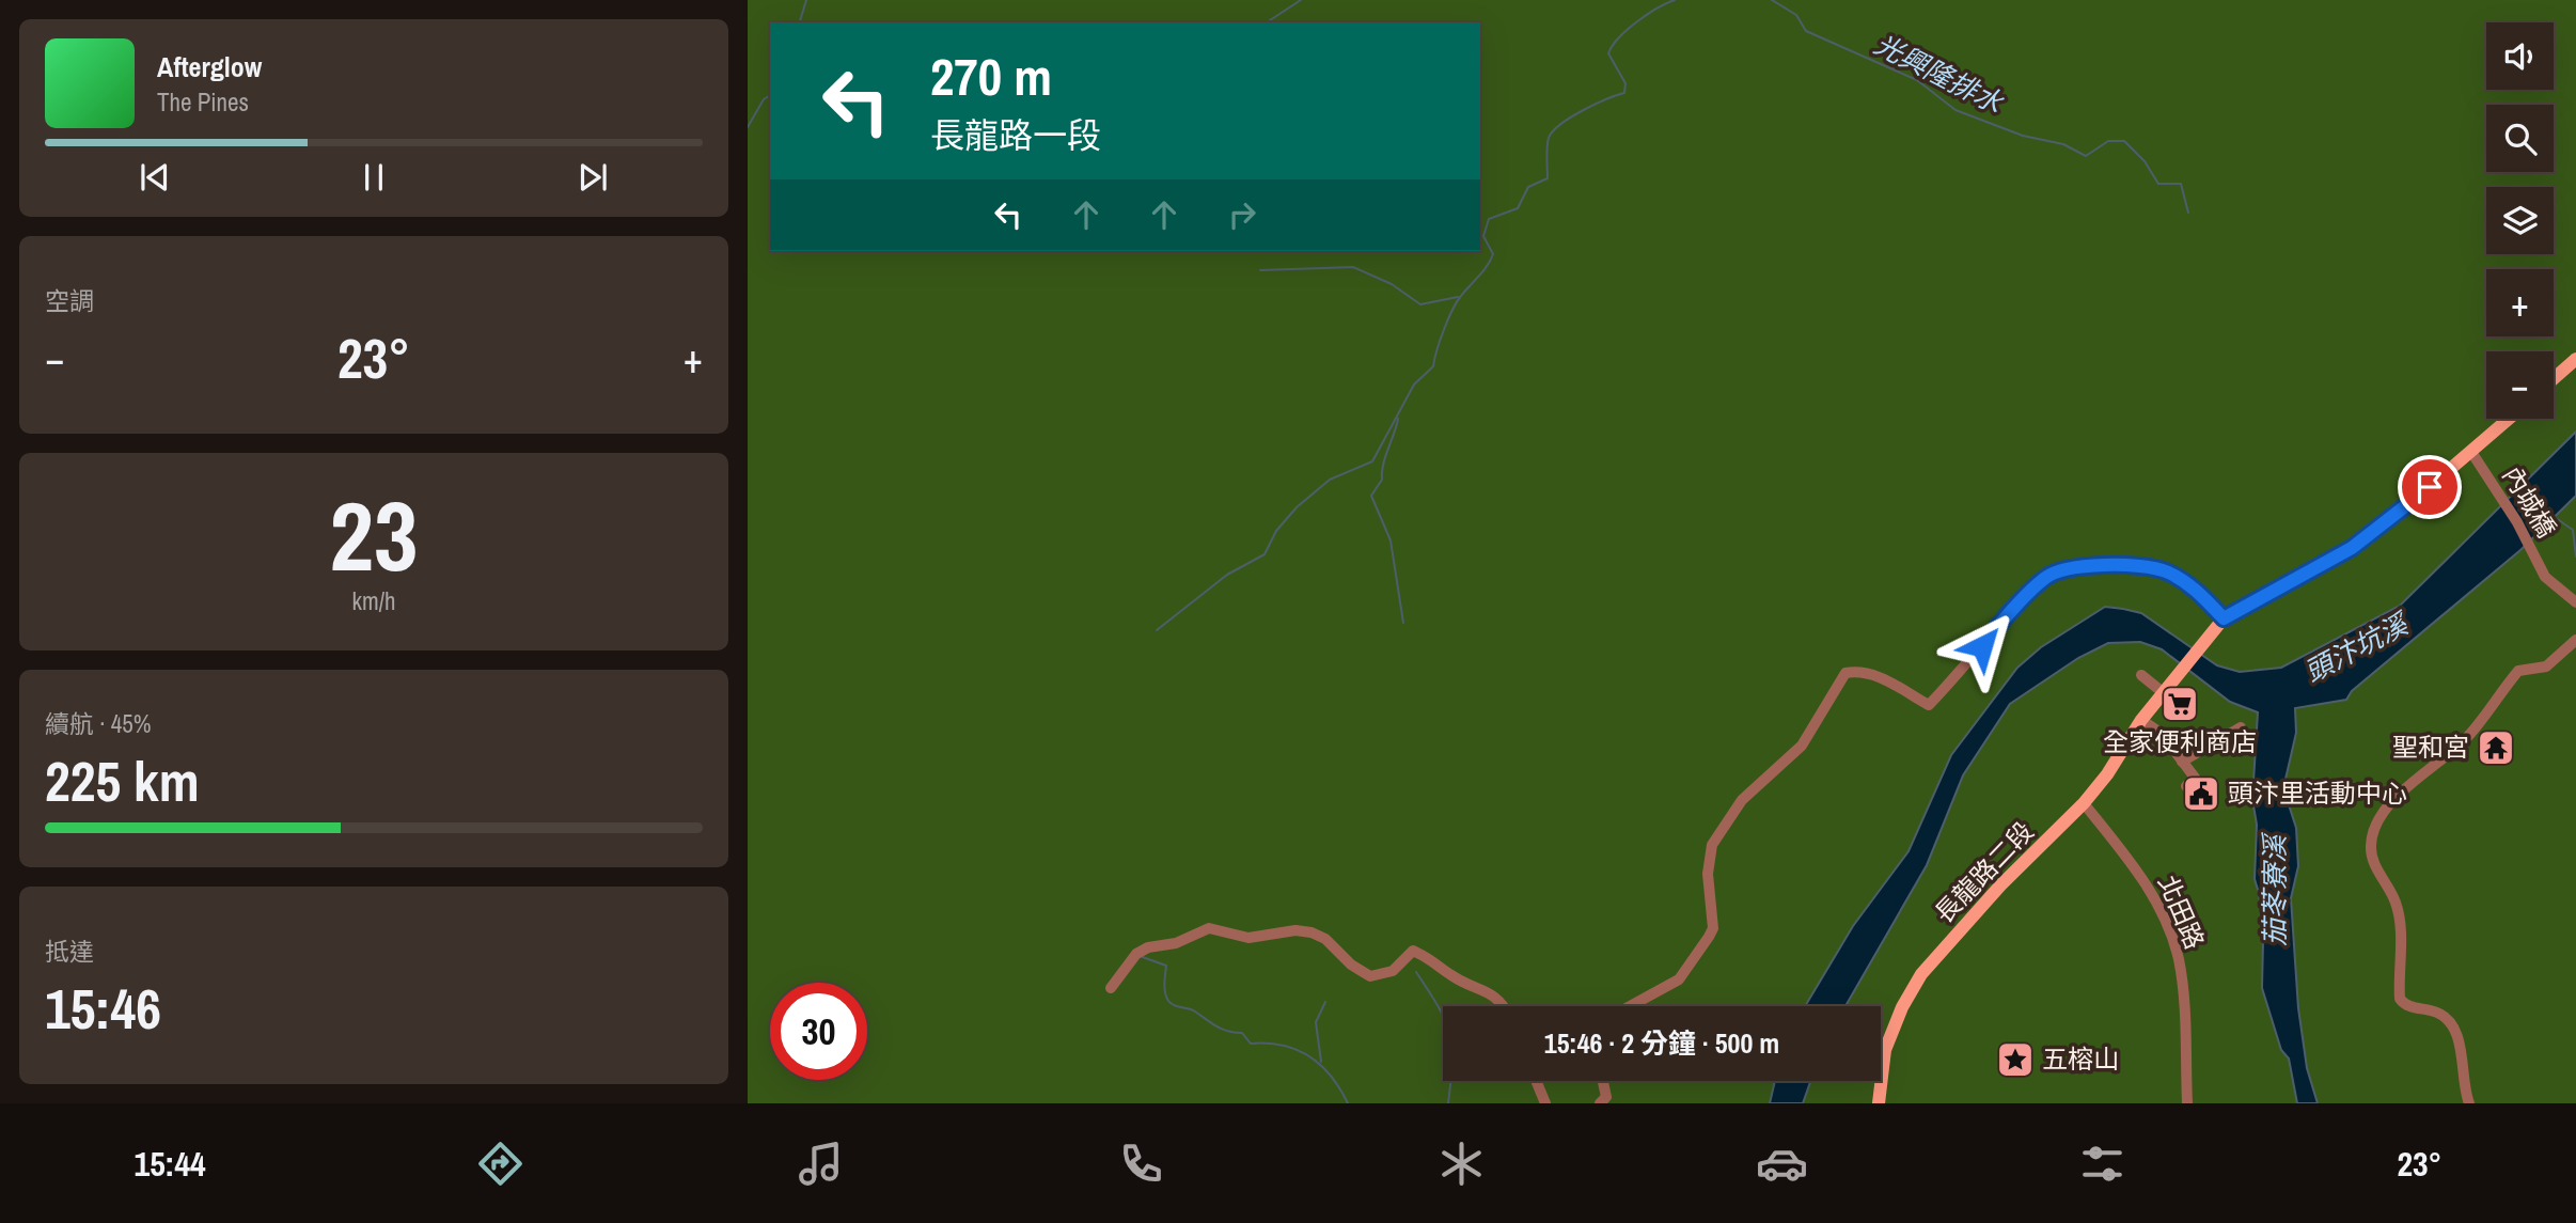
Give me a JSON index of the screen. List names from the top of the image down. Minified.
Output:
{"streets":{"main road":["長龍路二段"],"street":["內城橋","北田路"]},"crossings":[["長龍路二段","北田路"]],"water":["光興隆排水","頭汴坑溪","茄苳寮溪"],"places":{"supermarket":["全家便利商店"],"temple":["聖和宮"],"public building":["頭汴里活動中心"],"place":["五榕山"]},"page":{"map_buttons":["+","−"],"turn":["270 m","長龍路一段"],"song":["Afterglow","The Pines"],"tile":["空調",["23","km/h"],["續航 · 45%","225 km"],["抵達","15:46"]],"heat":["−","23°","+"],"limit":"30","trip":"15:46 · 2 分鐘 · 500 m","tabs":["15:44","23°"]}}
